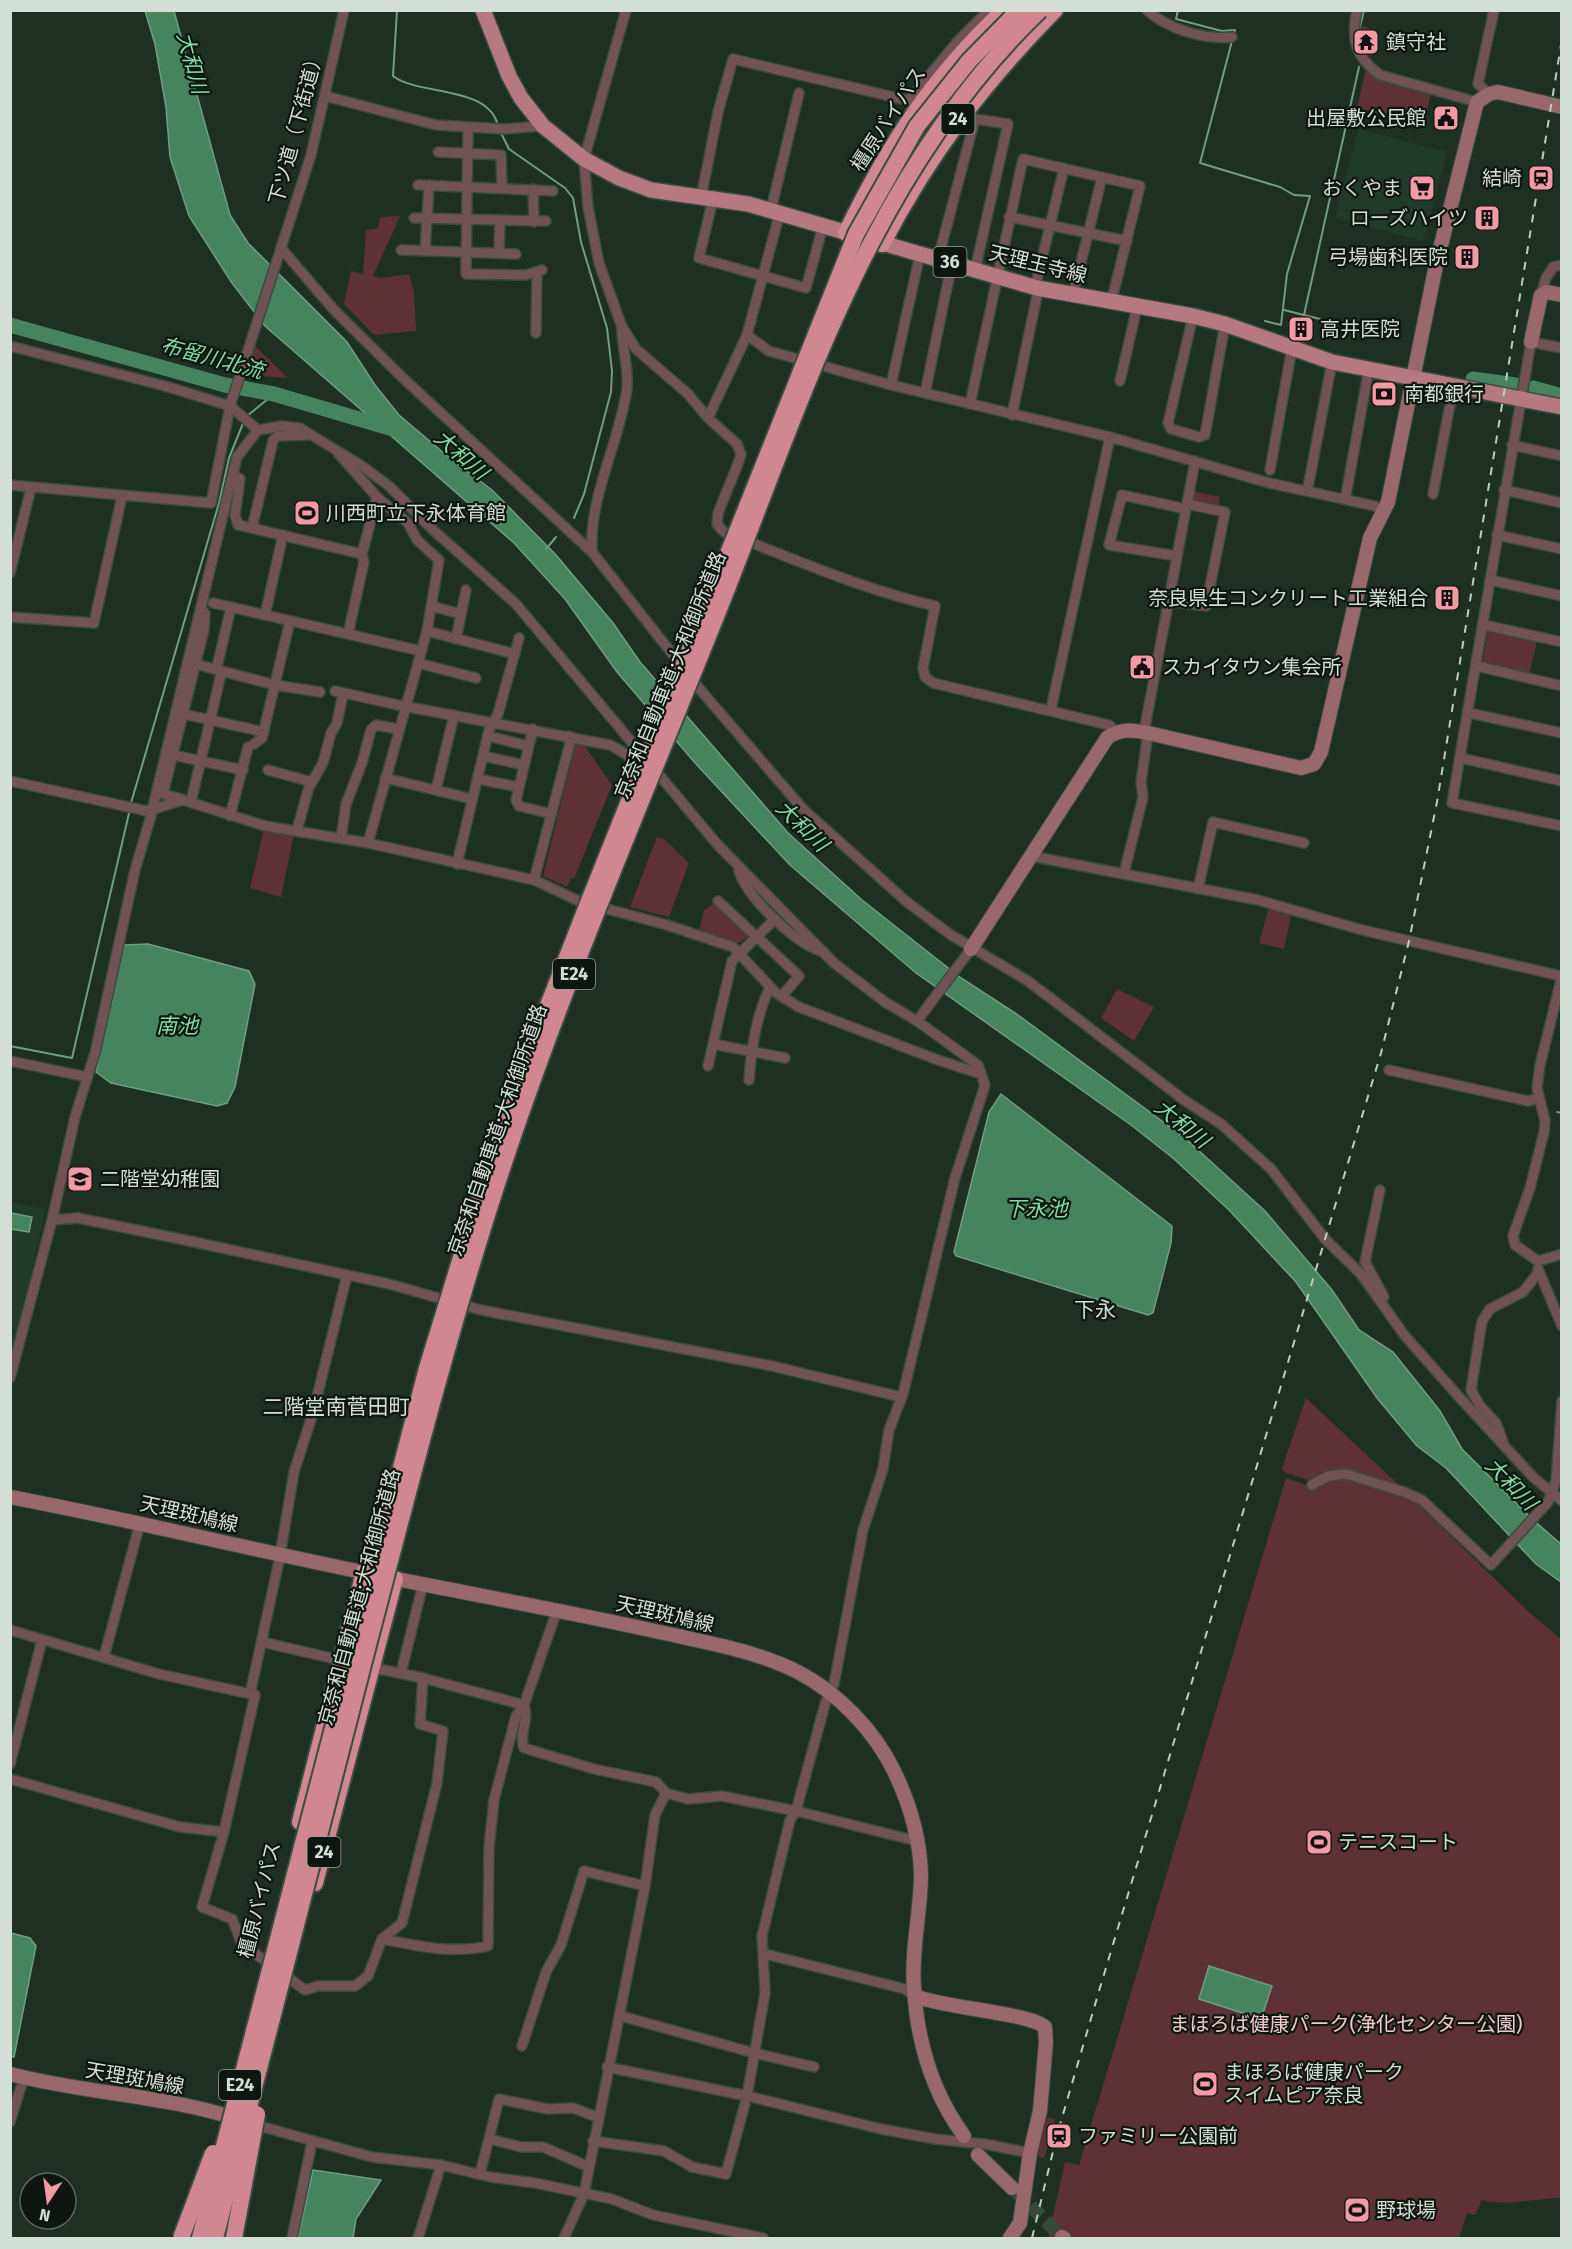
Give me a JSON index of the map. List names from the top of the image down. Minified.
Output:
{"streets":{"highway":["橿原バイパス","24","京奈和自動車道;大和御所道路","E24"],"main road":["36","天理王寺線"],"street":["下ツ道（下街道）","天理斑鳩線"]},"crossings":[["橿原バイパス","天理王寺線"],["橿原バイパス","天理斑鳩線"],["24","天理王寺線"],["24","天理斑鳩線"]],"districts":["下永","二階堂南菅田町"],"water":["大和川","布留川北流","南池","下永池"],"parks":["まほろば健康パーク(浄化センター公園)"],"places":{"temple":["鎮守社"],"public building":["出屋敷公民館","スカイタウン集会所"],"station":["結崎","ファミリー公園前"],"supermarket":["おくやま"],"building":["ローズハイツ","弓場歯科医院","高井医院","奈良県生コンクリート工業組合"],"bank":["南都銀行"],"sports":["川西町立下永体育館","テニスコート","まほろば健康パーク スイムピア奈良","野球場"],"school or university":["二階堂幼稚園"]},"north":"bottom"}
